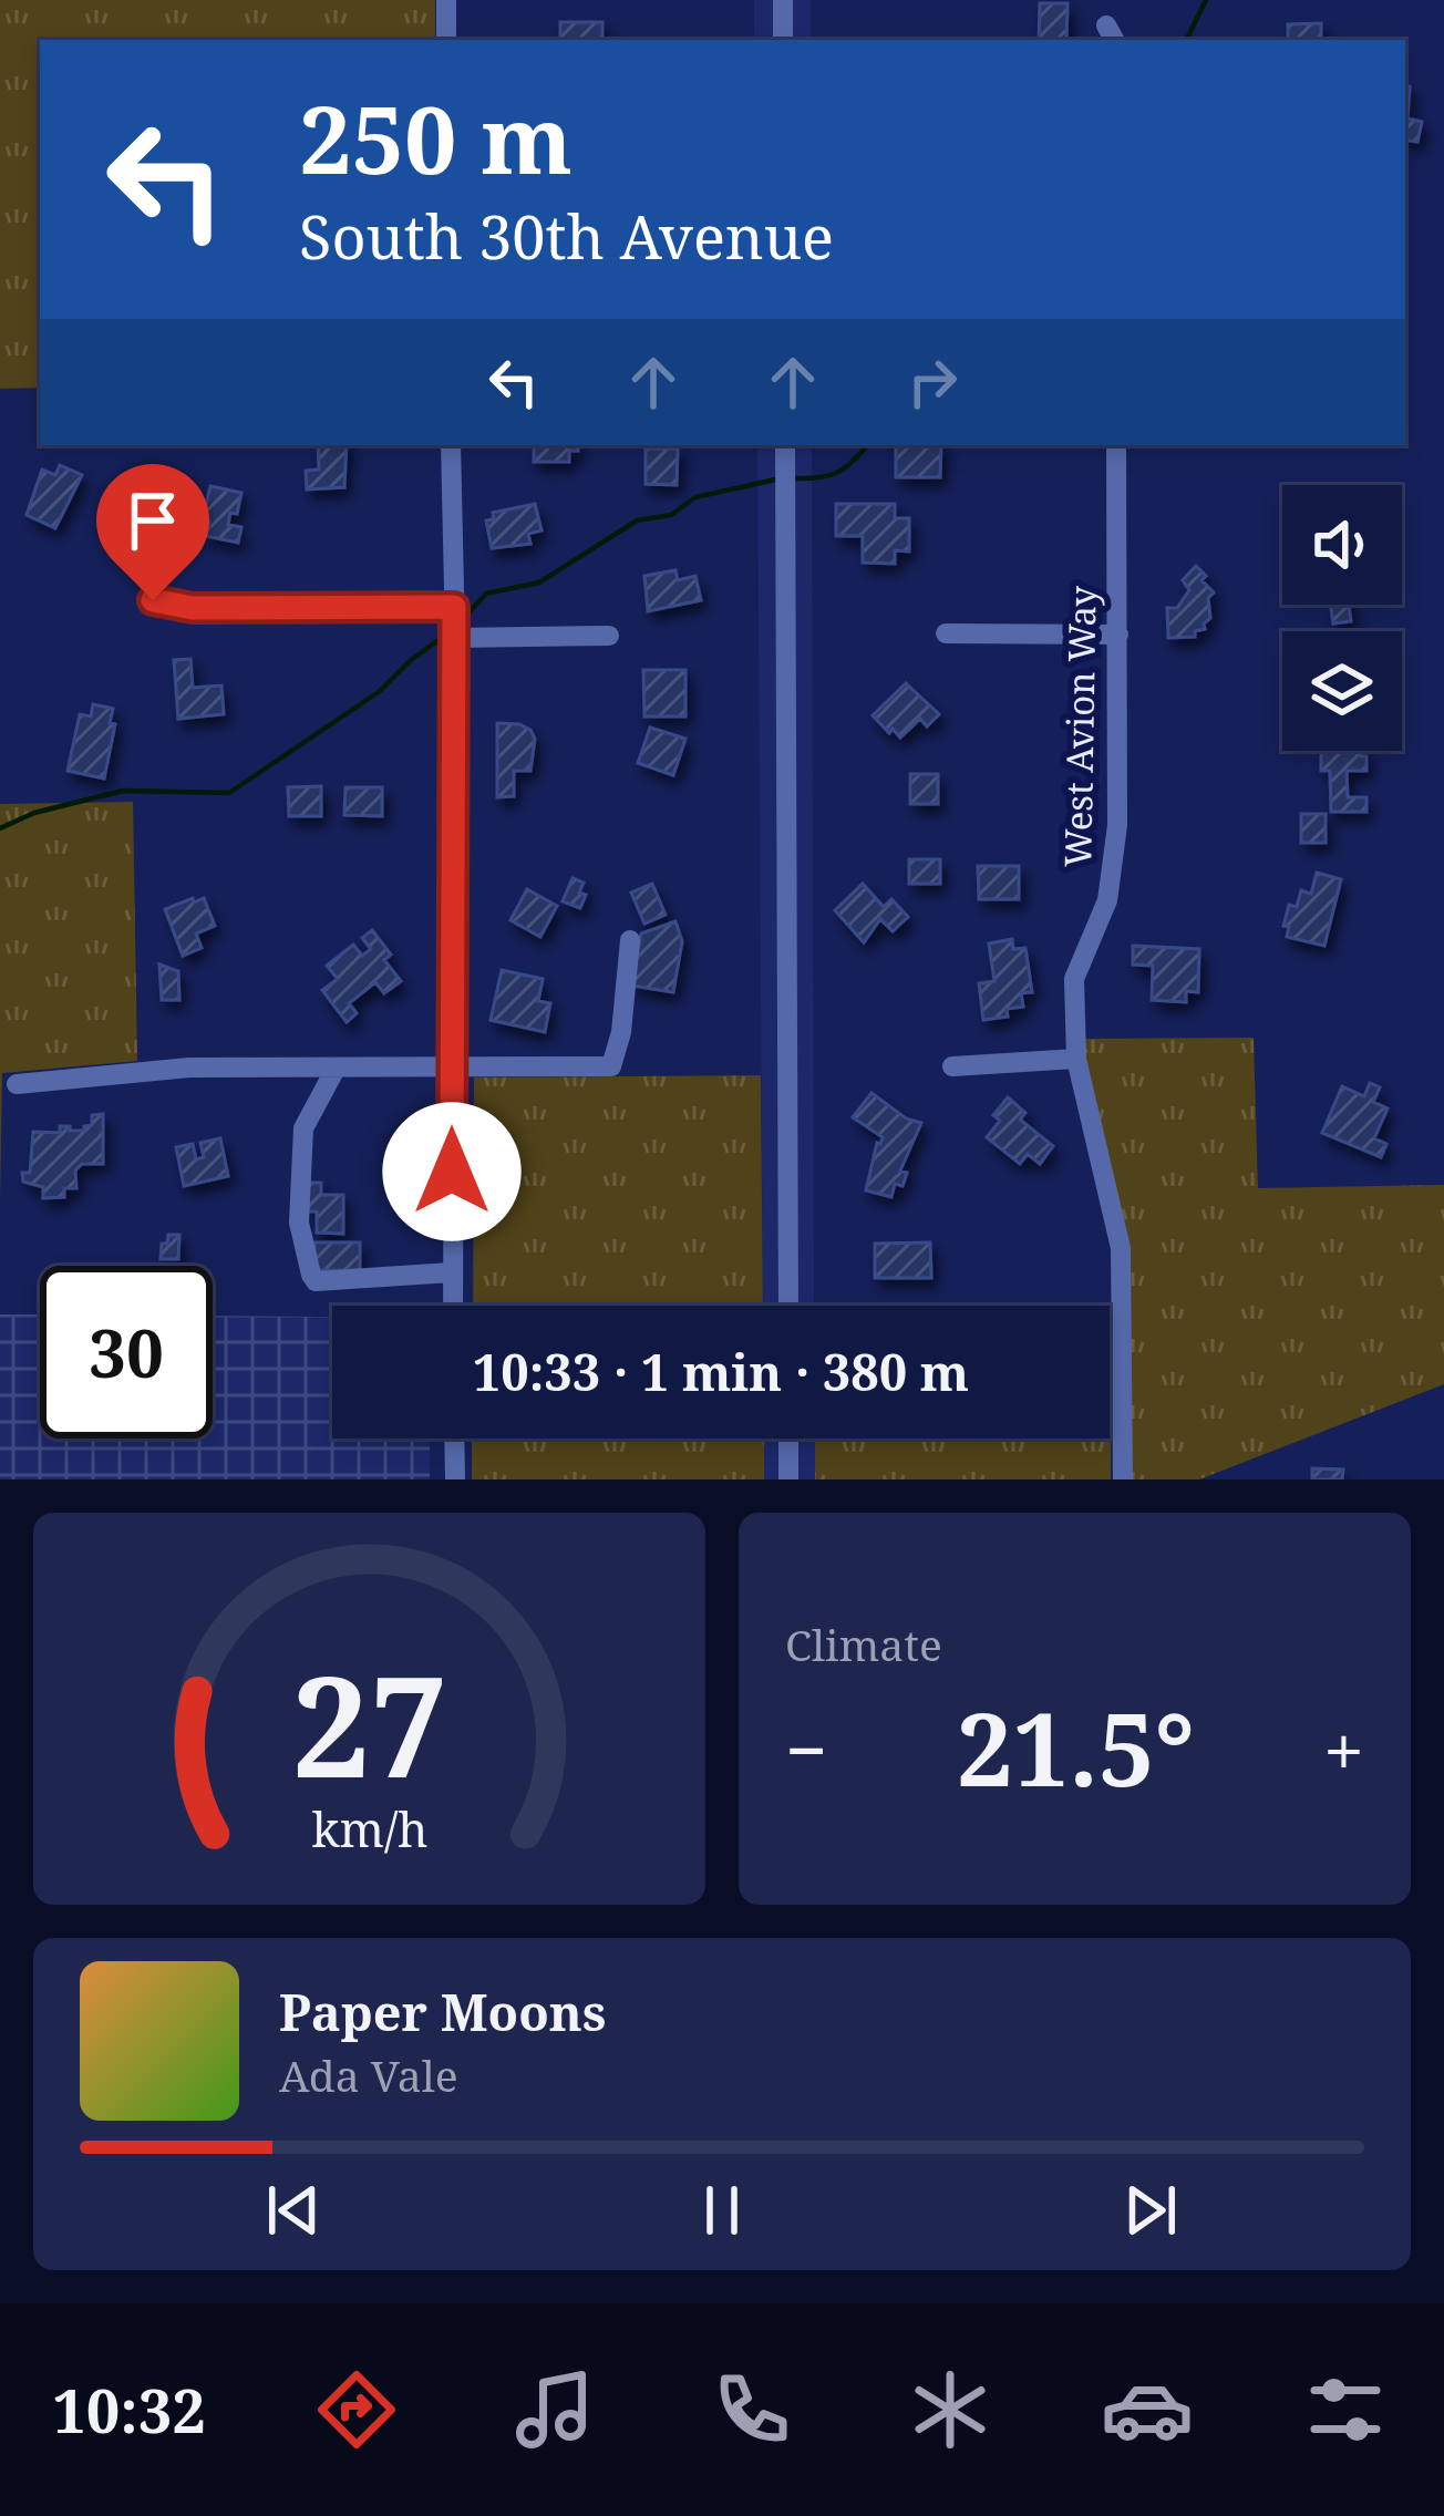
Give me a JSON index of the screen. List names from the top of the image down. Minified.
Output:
{"streets":{"street":["West Avion Way"]},"page":{"turn":["250 m","South 30th Avenue"],"limit":"30","trip":"10:33 · 1 min · 380 m","tile":"Climate","heat":["−","21.5°","+"],"song":["Paper Moons","Ada Vale"],"tabs":"10:32","gauge":["27","km/h"]}}
